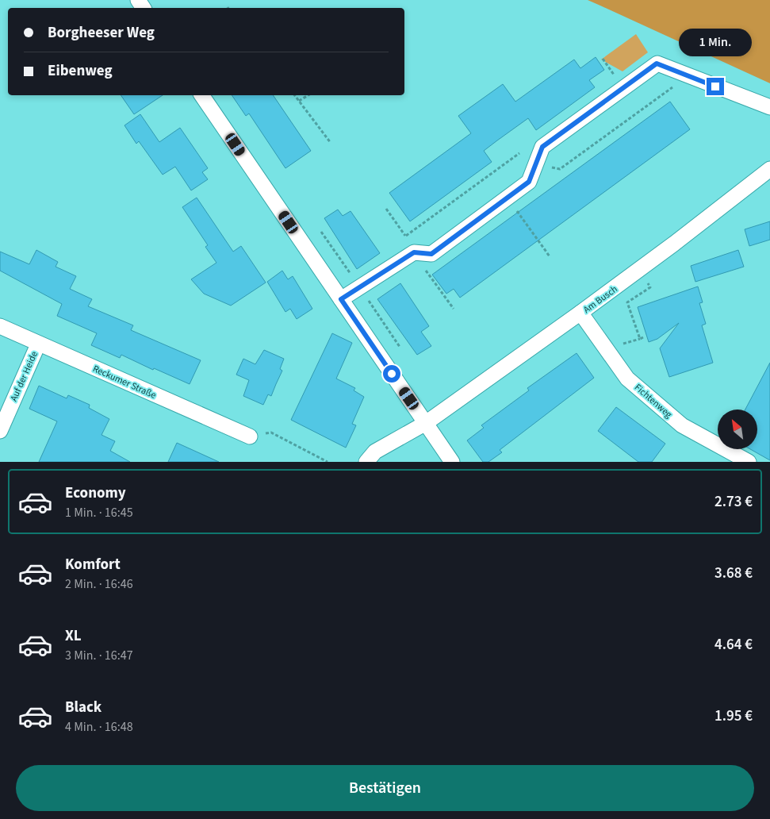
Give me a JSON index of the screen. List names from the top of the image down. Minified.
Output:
{"streets":{"street":["Am Busch","Auf der Heide","Reckumer Straße","Fichtenweg"]},"crossings":[["Am Busch","Fichtenweg"],["Auf der Heide","Reckumer Straße"]],"north":"top left","page":{"banner":["Borgheeser Weg","Eibenweg"],"bubble":"1 Min.","list":[{"name":"Economy","note":"1 Min. · 16:45","value":"2.73 €"},{"name":"Komfort","note":"2 Min. · 16:46","value":"3.68 €"},{"name":"XL","note":"3 Min. · 16:47","value":"4.64 €"},{"name":"Black","note":"4 Min. · 16:48","value":"1.95 €"}],"buttons":"Bestätigen"}}
